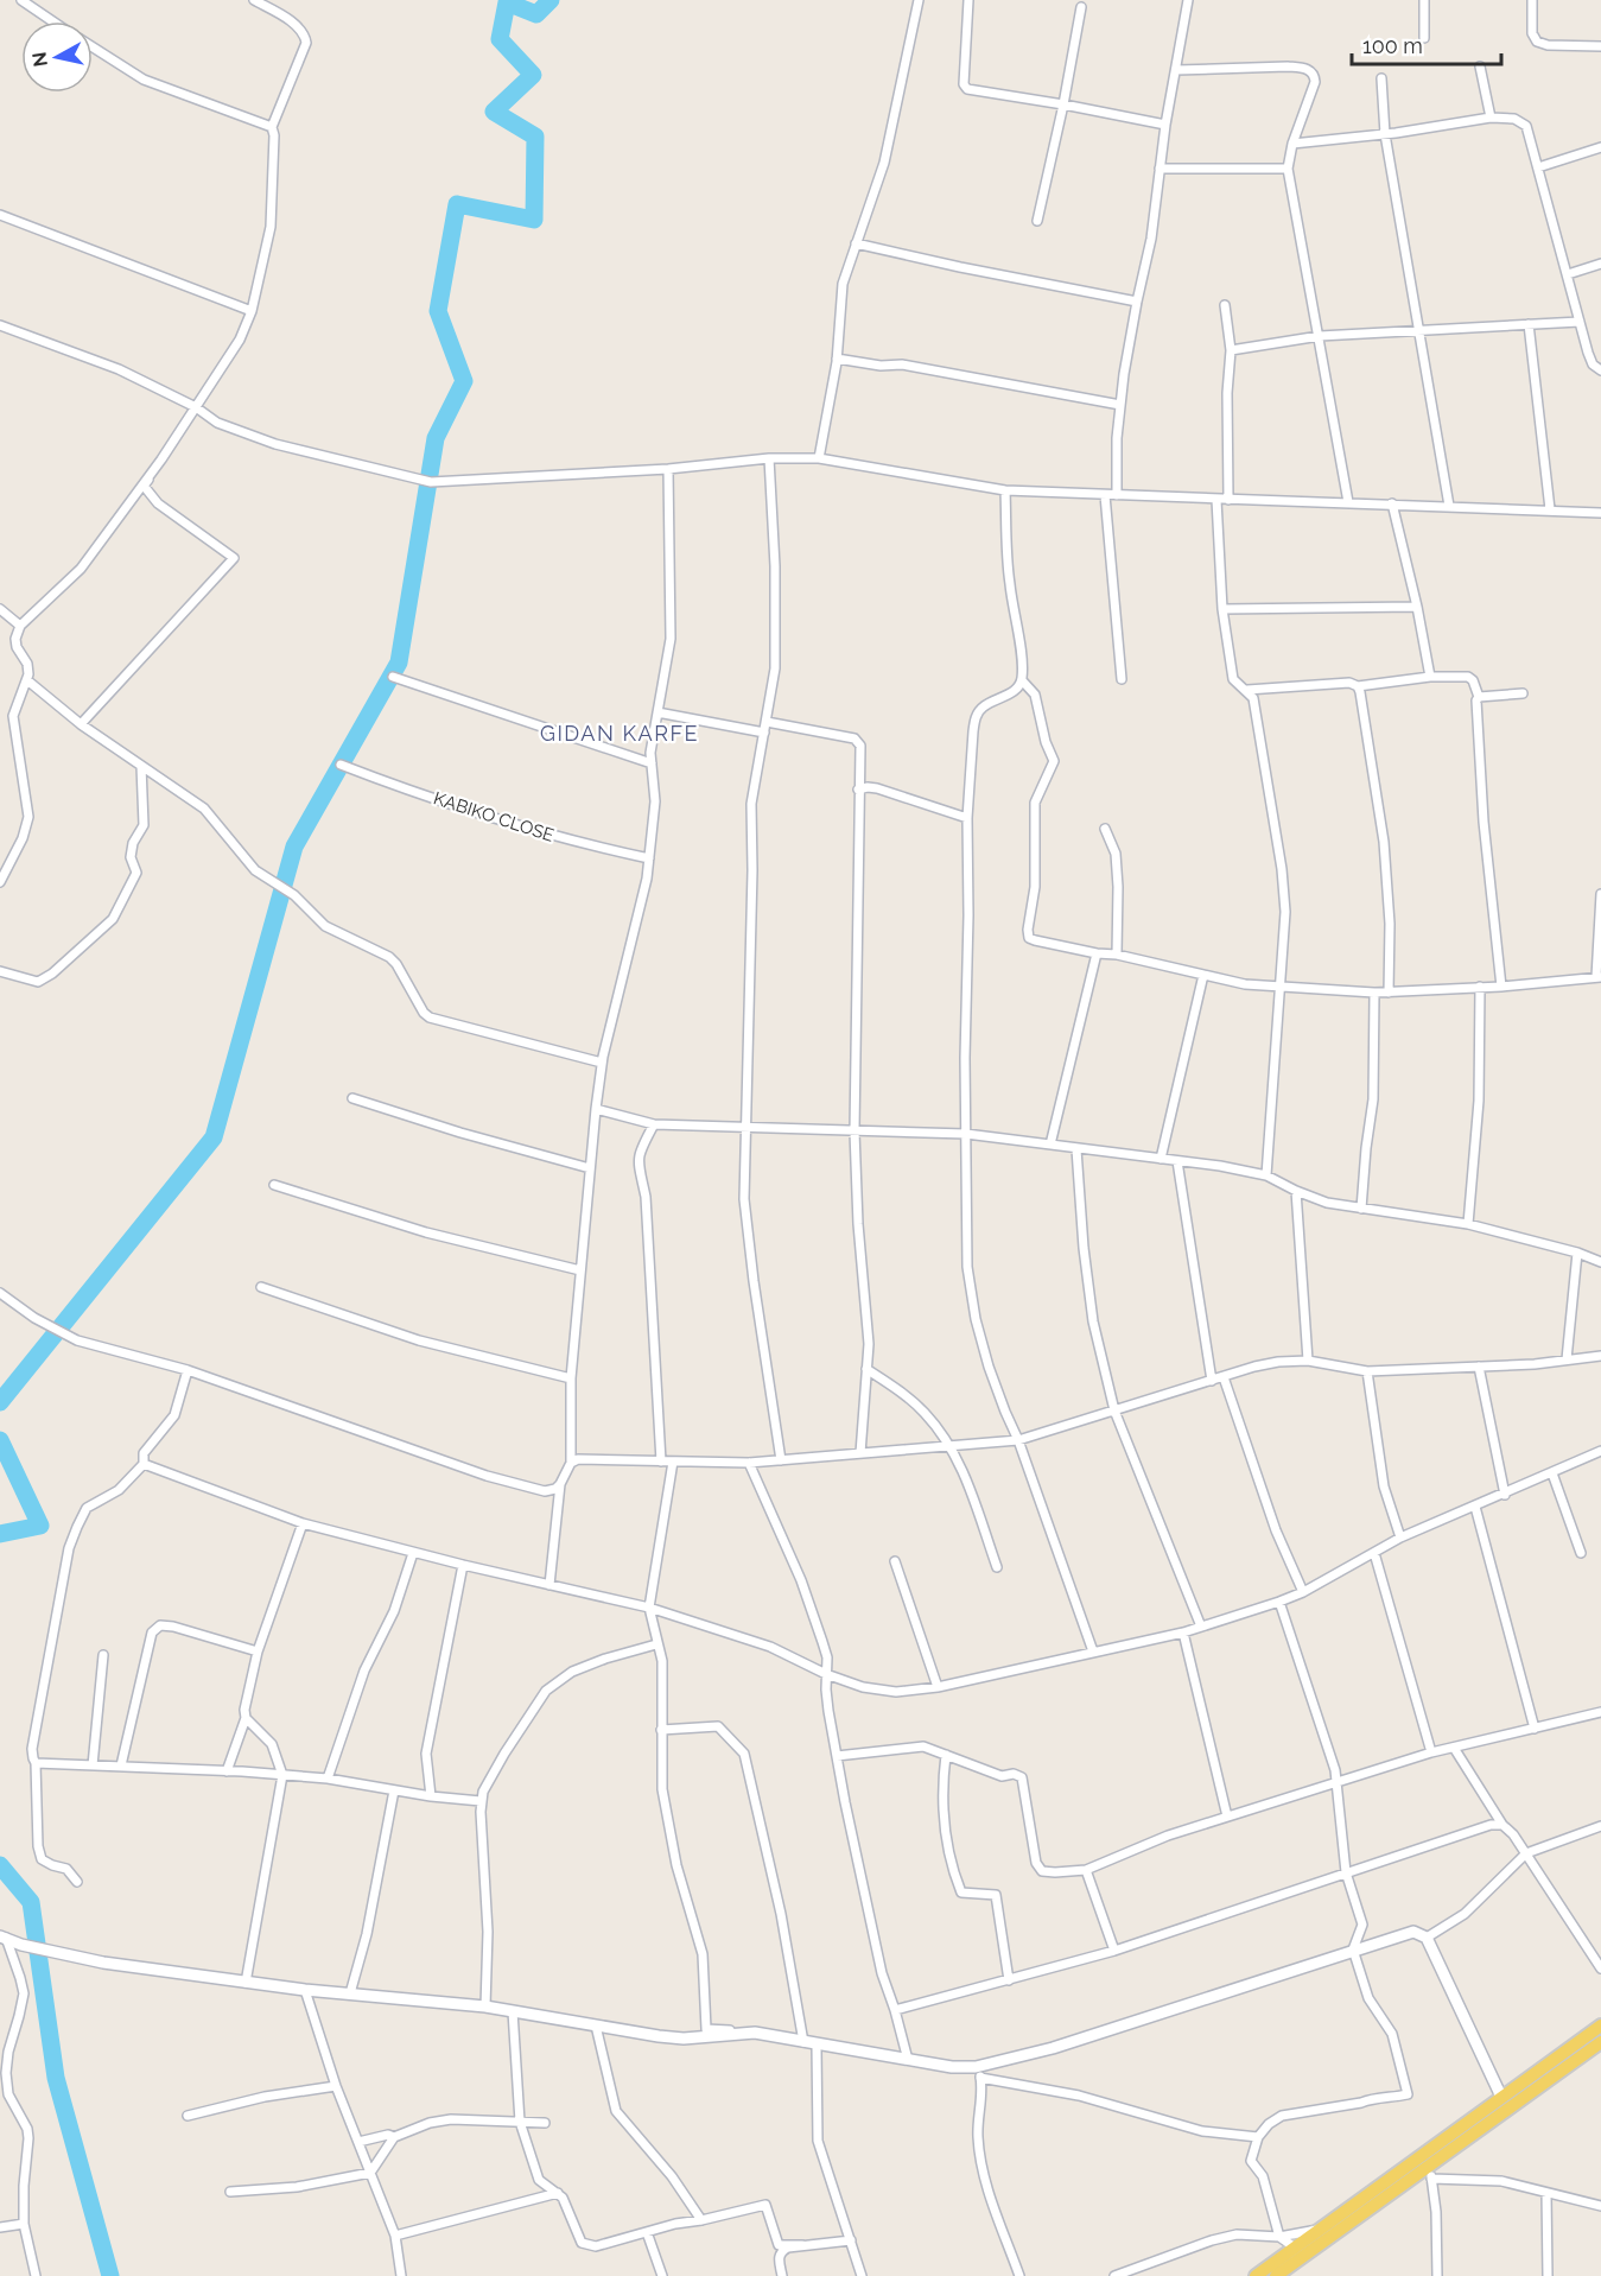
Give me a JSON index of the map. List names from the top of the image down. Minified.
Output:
{"streets":{"street":["KABIKO CLOSE"]},"districts":["GIDAN KARFE"],"scale_bar":"100 m","north":"left"}
